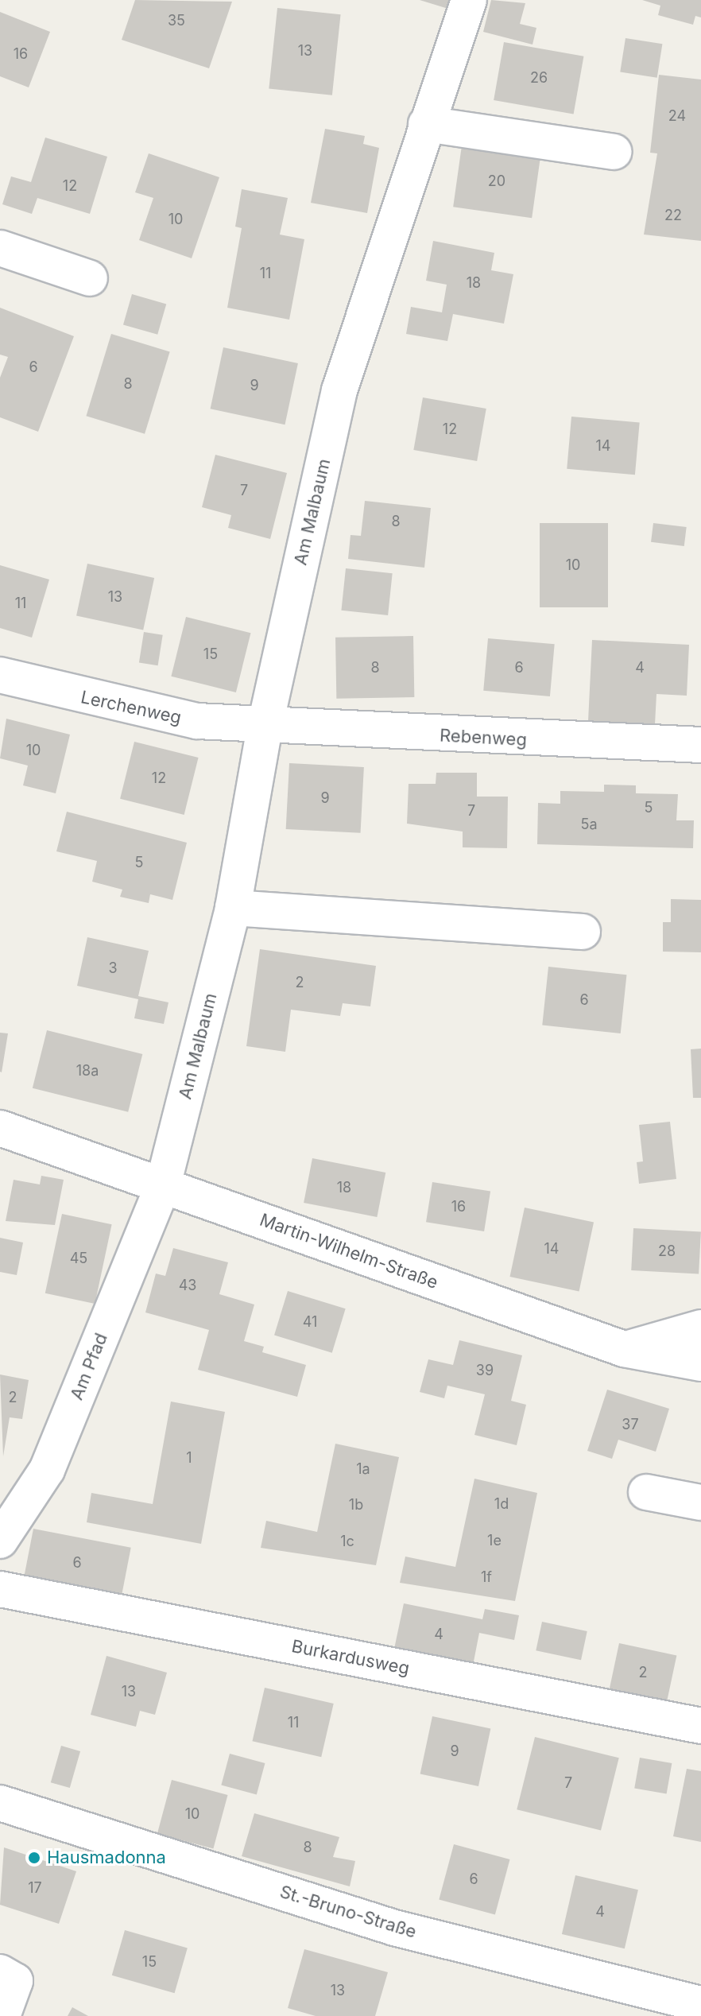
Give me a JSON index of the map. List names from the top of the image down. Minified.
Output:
{"streets":{"street":["Am Malbaum","Lerchenweg","Rebenweg","Martin-Wilhelm-Straße","Am Pfad","Burkardusweg","St.-Bruno-Straße"]},"crossings":[["Am Malbaum","Lerchenweg"],["Am Malbaum","Rebenweg"],["Am Malbaum","Martin-Wilhelm-Straße"],["Am Malbaum","Am Pfad"],["Lerchenweg","Rebenweg"],["Martin-Wilhelm-Straße","Am Pfad"]],"places":["Hausmadonna"],"house_numbers":["35","13","16","26","24","20","12","22","10","11","18","6","8","9","12","14","7","8","10","13","11","15","8","6","4","10","12","9","5","7","5a","5","3","2","6","18a","18","16","14","28","45","43","41","39","2","37","1","1a","1d","1b","1e","1c","6","1f","4","2","13","11","9","7","10","8","6","17","4","15","13"]}
